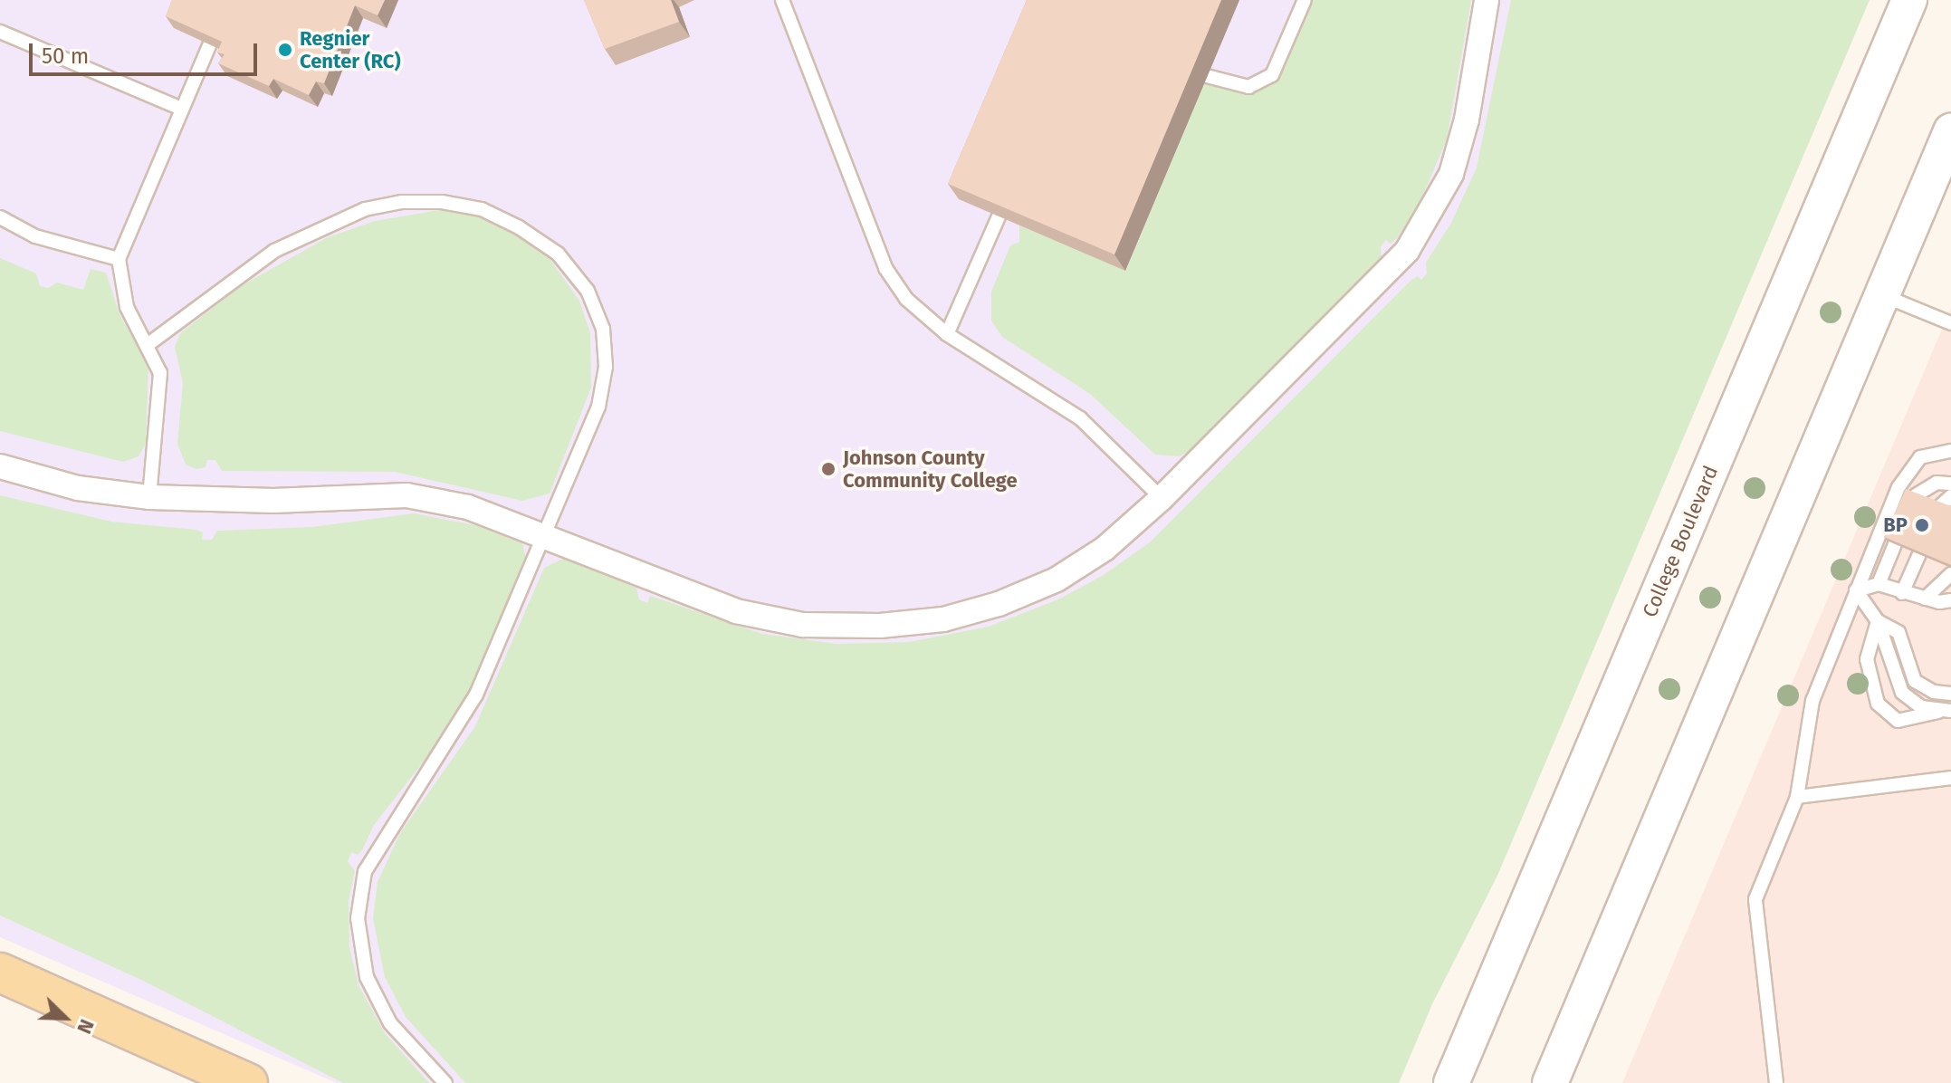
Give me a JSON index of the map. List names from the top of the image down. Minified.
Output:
{"streets":{"main road":["College Boulevard"]},"places":["Regnier Center (RC)","Johnson County Community College","BP"],"scale_bar":"50 m","north":"bottom right"}
